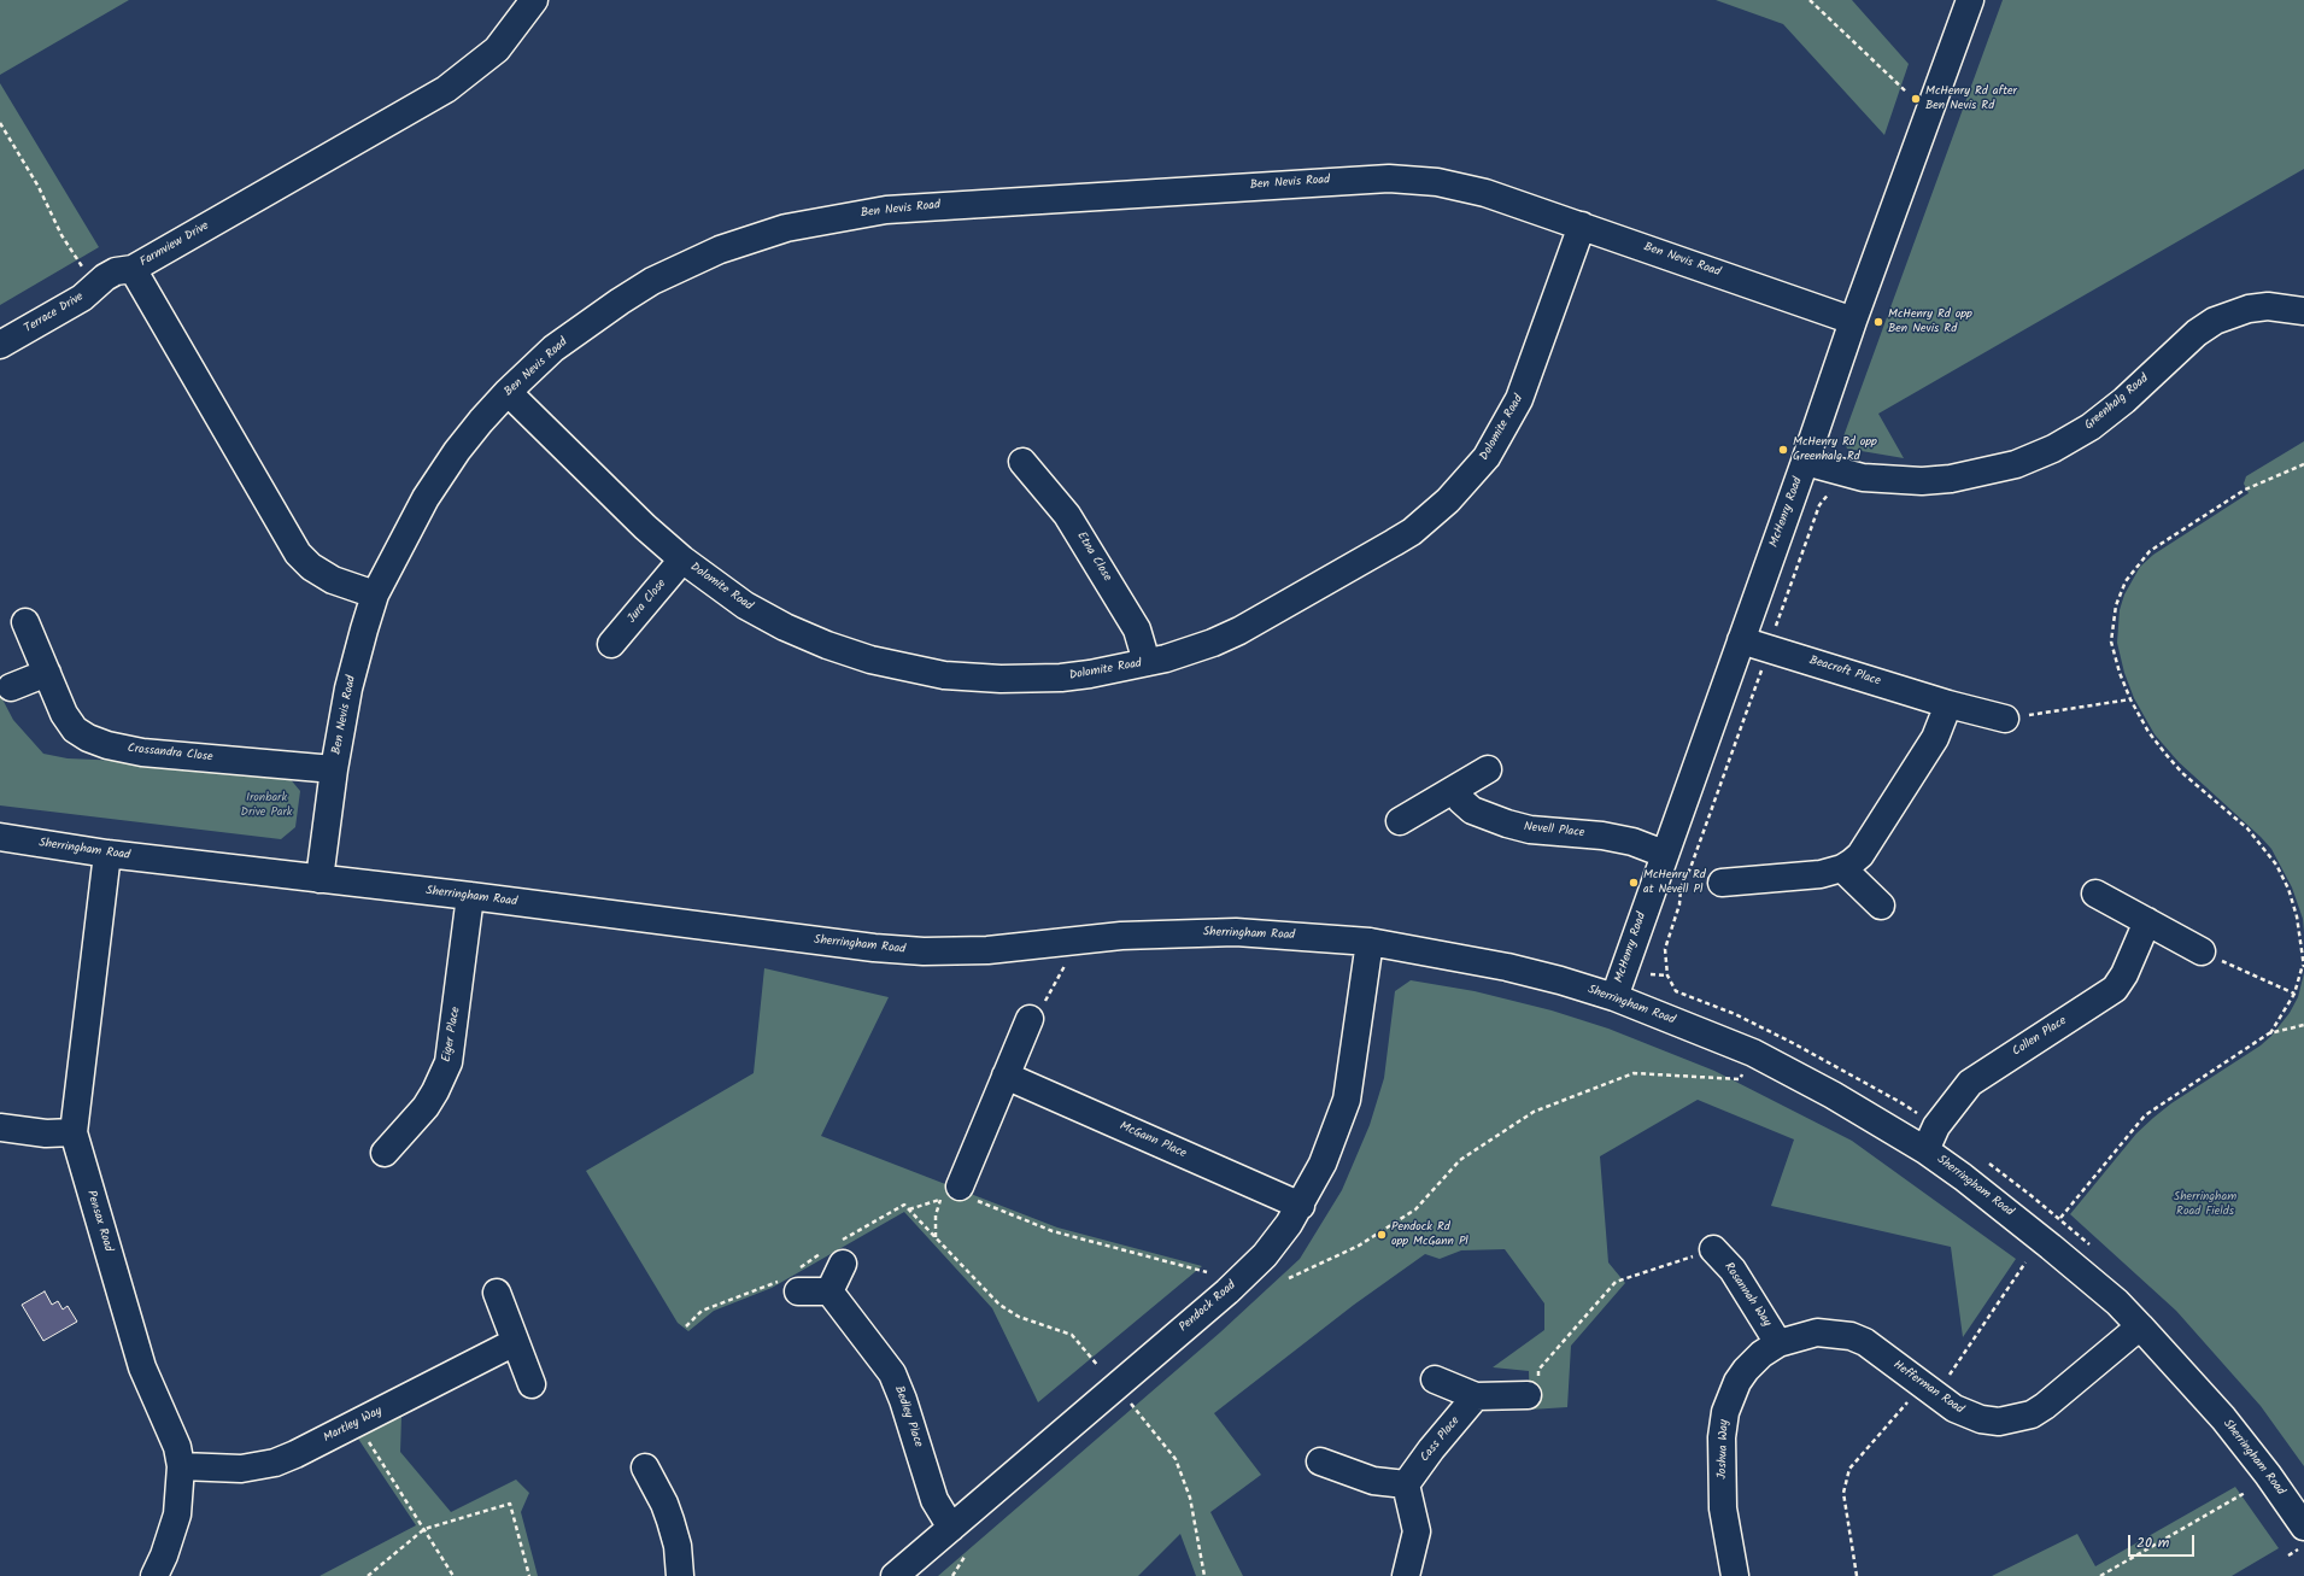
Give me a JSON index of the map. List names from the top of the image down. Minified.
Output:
{"streets":{"street":["Ben Nevis Road","Farmview Drive","Terrace Drive","Greenhalg Road","Dolomite Road","McHenry Road","Etna Close","Jura Close","Beacroft Place","Crossandra Close","Nevell Place","Sherringham Road","Eiger Place","Collen Place","McGann Place","Pensax Road","Rosannah Way","Pendock Road","Hefferman Road","Bedley Place","Martley Way","Cass Place","Joshua Way"]},"crossings":[["Ben Nevis Road","Farmview Drive"],["Ben Nevis Road","Dolomite Road"],["Ben Nevis Road","McHenry Road"],["Ben Nevis Road","Crossandra Close"],["Ben Nevis Road","Sherringham Road"],["Farmview Drive","Terrace Drive"],["Greenhalg Road","McHenry Road"],["Dolomite Road","Etna Close"],["Dolomite Road","Jura Close"],["McHenry Road","Beacroft Place"],["McHenry Road","Nevell Place"],["McHenry Road","Sherringham Road"],["Sherringham Road","Eiger Place"],["Sherringham Road","Collen Place"],["Sherringham Road","Pensax Road"],["Sherringham Road","Pendock Road"],["Sherringham Road","Hefferman Road"],["McGann Place","Pendock Road"],["Pensax Road","Martley Way"],["Rosannah Way","Hefferman Road"],["Rosannah Way","Joshua Way"],["Pendock Road","Bedley Place"],["Hefferman Road","Joshua Way"]],"parks":["Ironbark Drive Park","Sherringham Road Fields"],"places":["McHenry Rd after Ben Nevis Rd","McHenry Rd opp Ben Nevis Rd","McHenry Rd opp Greenhalg Rd","McHenry Rd at Nevell Pl","Pendock Rd opp McGann Pl"],"scale_bar":"20 m"}
